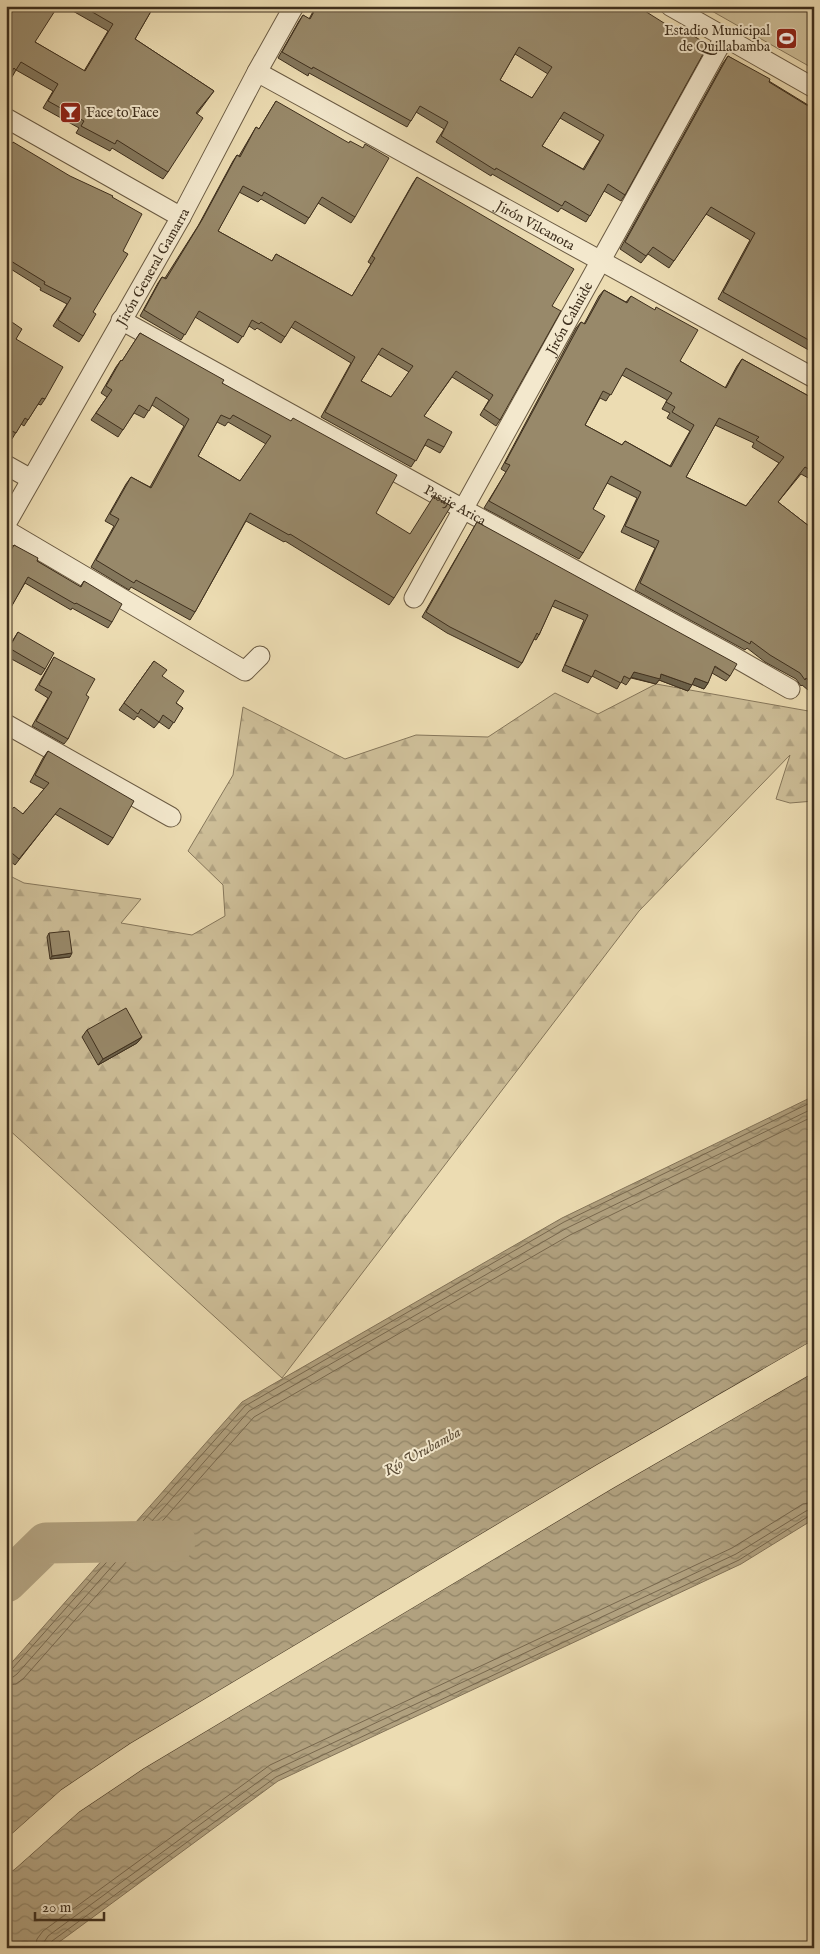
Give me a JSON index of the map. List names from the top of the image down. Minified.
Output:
{"streets":{"street":["Jirón Vilcanota","Jirón General Gamarra","Jirón Cahuide","Pasaje Arica"]},"crossings":[["Jirón Vilcanota","Jirón General Gamarra"],["Jirón Vilcanota","Jirón Cahuide"],["Jirón General Gamarra","Pasaje Arica"],["Jirón Cahuide","Pasaje Arica"]],"water":["Río Urubamba"],"places":{"sports":["Estadio Municipal de Quillabamba"],"bar":["Face to Face"]},"scale_bar":"20 m"}
